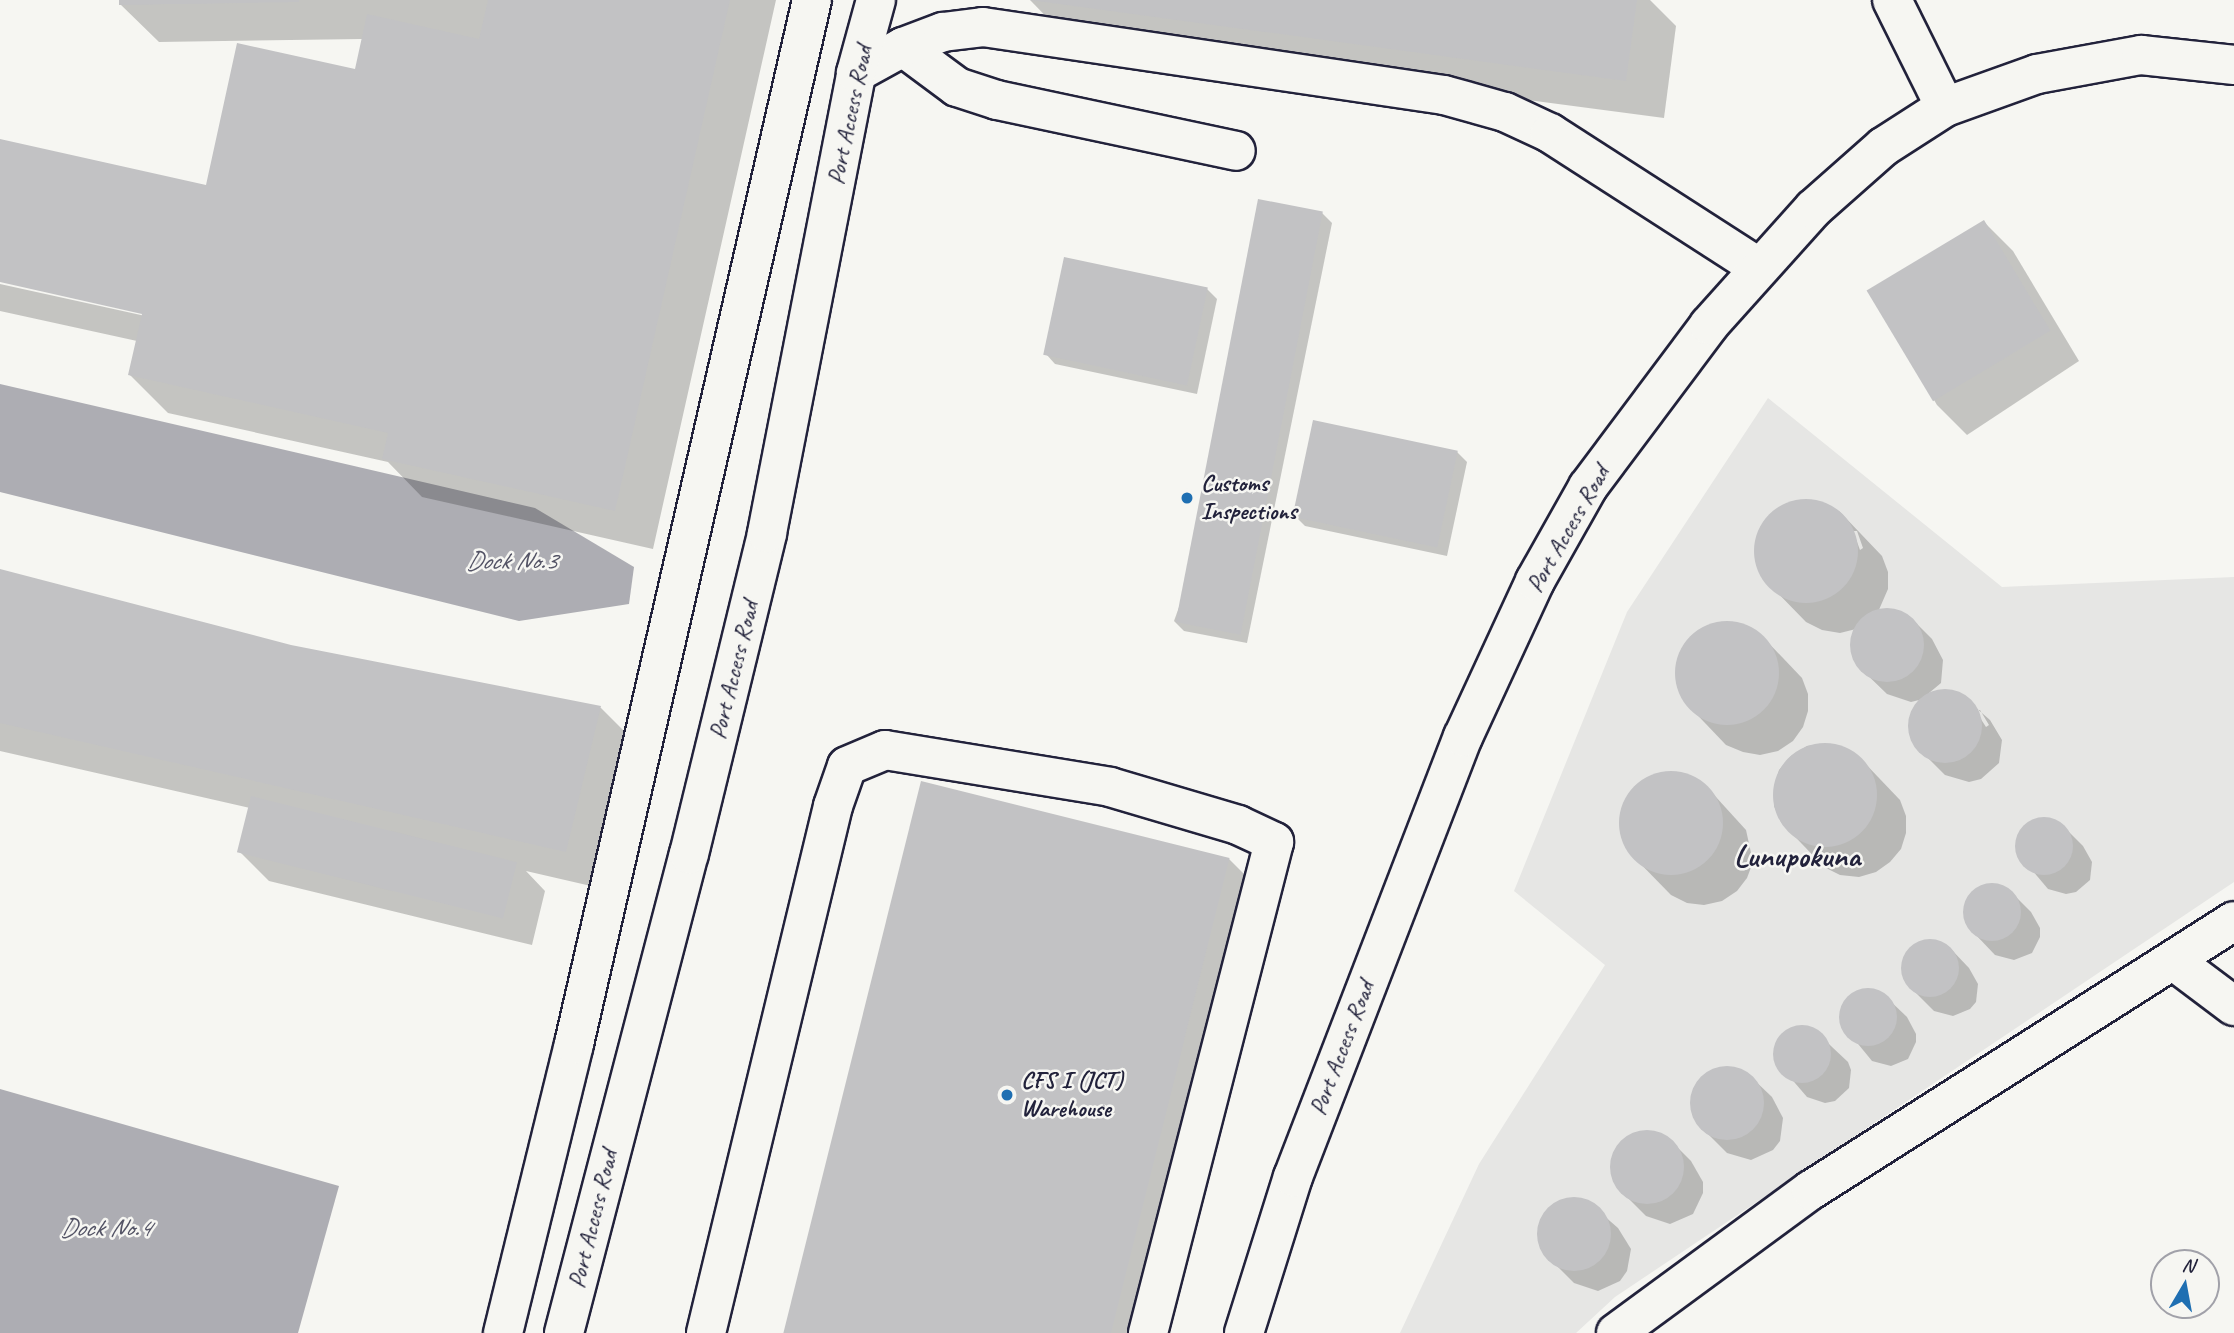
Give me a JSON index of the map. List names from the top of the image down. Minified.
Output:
{"streets":{"main road":["Port Access Road"]},"districts":["Lunupokuna"],"water":["Dock No.3","Dock No.4"],"places":["Customs Inspections","CFS I (JCT) Warehouse"],"north":"top"}
